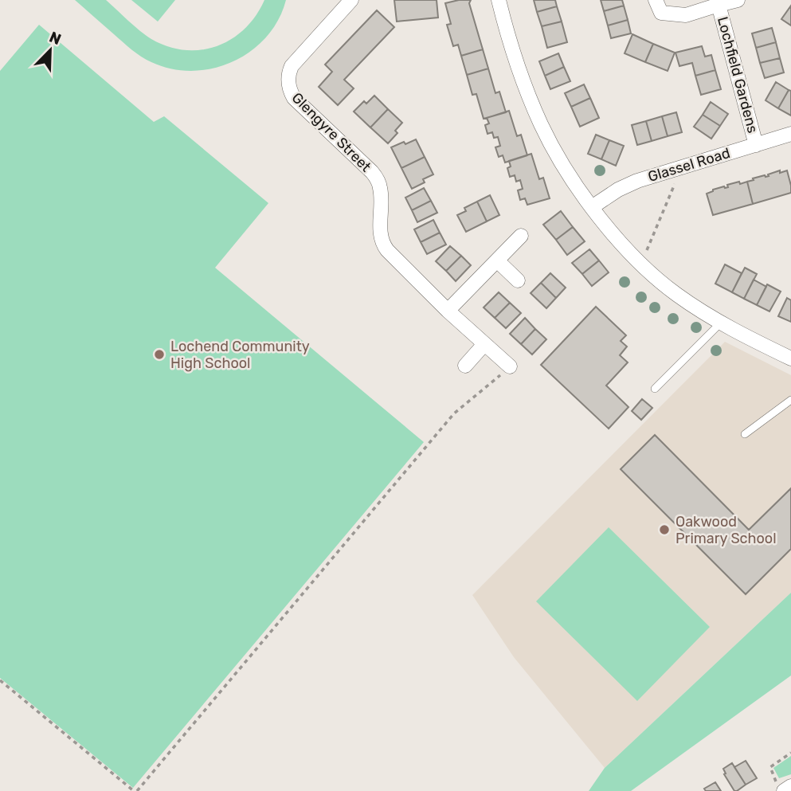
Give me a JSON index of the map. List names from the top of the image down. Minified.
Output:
{"streets":{"street":["Lochfield Gardens","Glengyre Street","Glassel Road"]},"crossings":[["Lochfield Gardens","Glassel Road"]],"places":["Lochend Community High School","Oakwood Primary School"],"north":"top right"}
